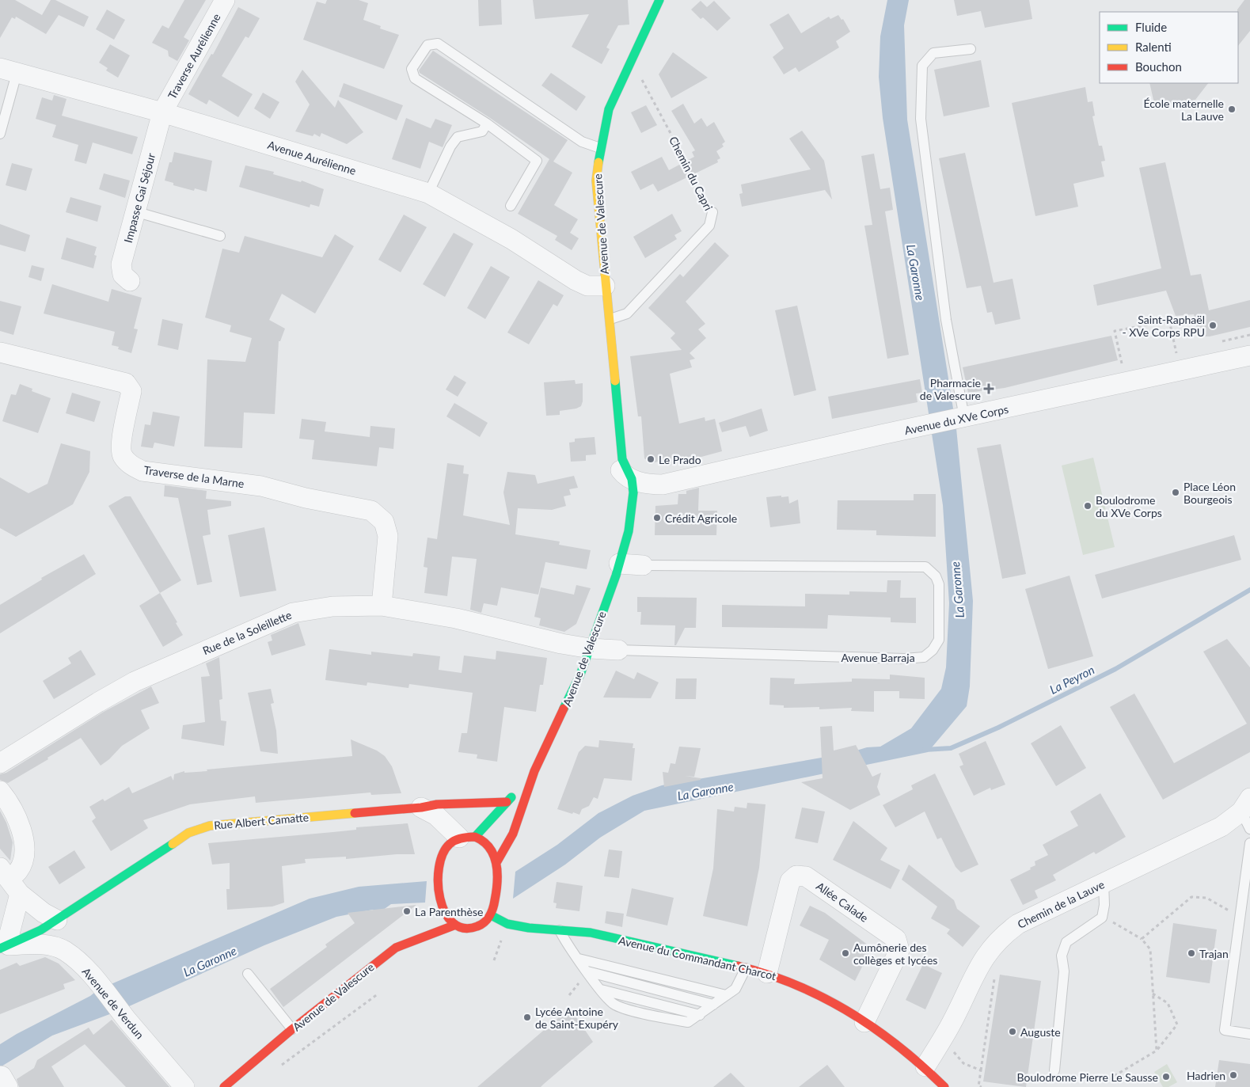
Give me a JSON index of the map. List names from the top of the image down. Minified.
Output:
{"streets":{"main road":["Avenue de Valescure","Rue Albert Camatte","Avenue du Commandant Charcot"],"street":["Traverse Aurélienne","Avenue Aurélienne","Impasse Gai Séjour","Avenue du XVe Corps","Traverse de la Marne","Rue de la Soleillette","Avenue Barraja","Allée Calade","Chemin de la Lauve","Avenue de Verdun"],"lane":["Chemin du Capri"]},"crossings":[["Traverse Aurélienne","Avenue Aurélienne"],["Traverse Aurélienne","Impasse Gai Séjour"],["Avenue Aurélienne","Impasse Gai Séjour"],["Avenue Aurélienne","Avenue de Valescure"],["Chemin du Capri","Avenue de Valescure"],["Avenue de Valescure","Avenue du XVe Corps"],["Avenue de Valescure","Rue de la Soleillette"],["Avenue de Valescure","Avenue Barraja"],["Avenue de Valescure","Rue Albert Camatte"],["Avenue de Valescure","Avenue du Commandant Charcot"],["Traverse de la Marne","Rue de la Soleillette"],["Rue de la Soleillette","Avenue Barraja"],["Rue Albert Camatte","Avenue de Verdun"],["Allée Calade","Avenue du Commandant Charcot"],["Chemin de la Lauve","Avenue du Commandant Charcot"]],"water":["La Garonne","La Peyron"],"places":{"other":["École maternelle La Lauve","Saint-Raphaël - XVe Corps RPU","Le Prado","Place Léon Bourgeois","Boulodrome du XVe Corps","Crédit Agricole","La Parenthèse","Aumônerie des collèges et lycées","Trajan","Lycée Antoine de Saint-Exupéry","Auguste","Hadrien","Boulodrome Pierre Le Sausse"],"health":["Pharmacie de Valescure"]},"legend":["Fluide","Ralenti","Bouchon"]}
